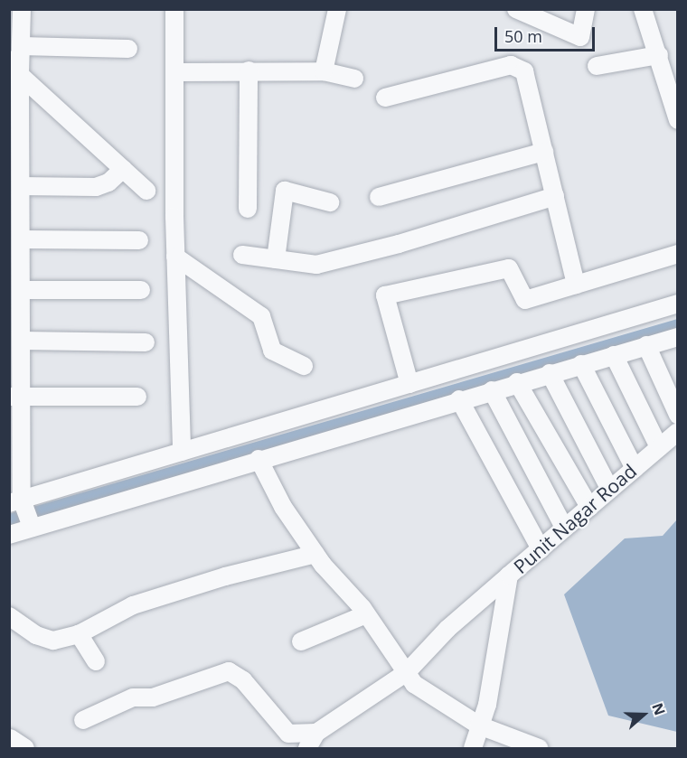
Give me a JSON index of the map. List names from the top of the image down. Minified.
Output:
{"streets":{"street":["Punit Nagar Road"]},"scale_bar":"50 m","north":"right"}
